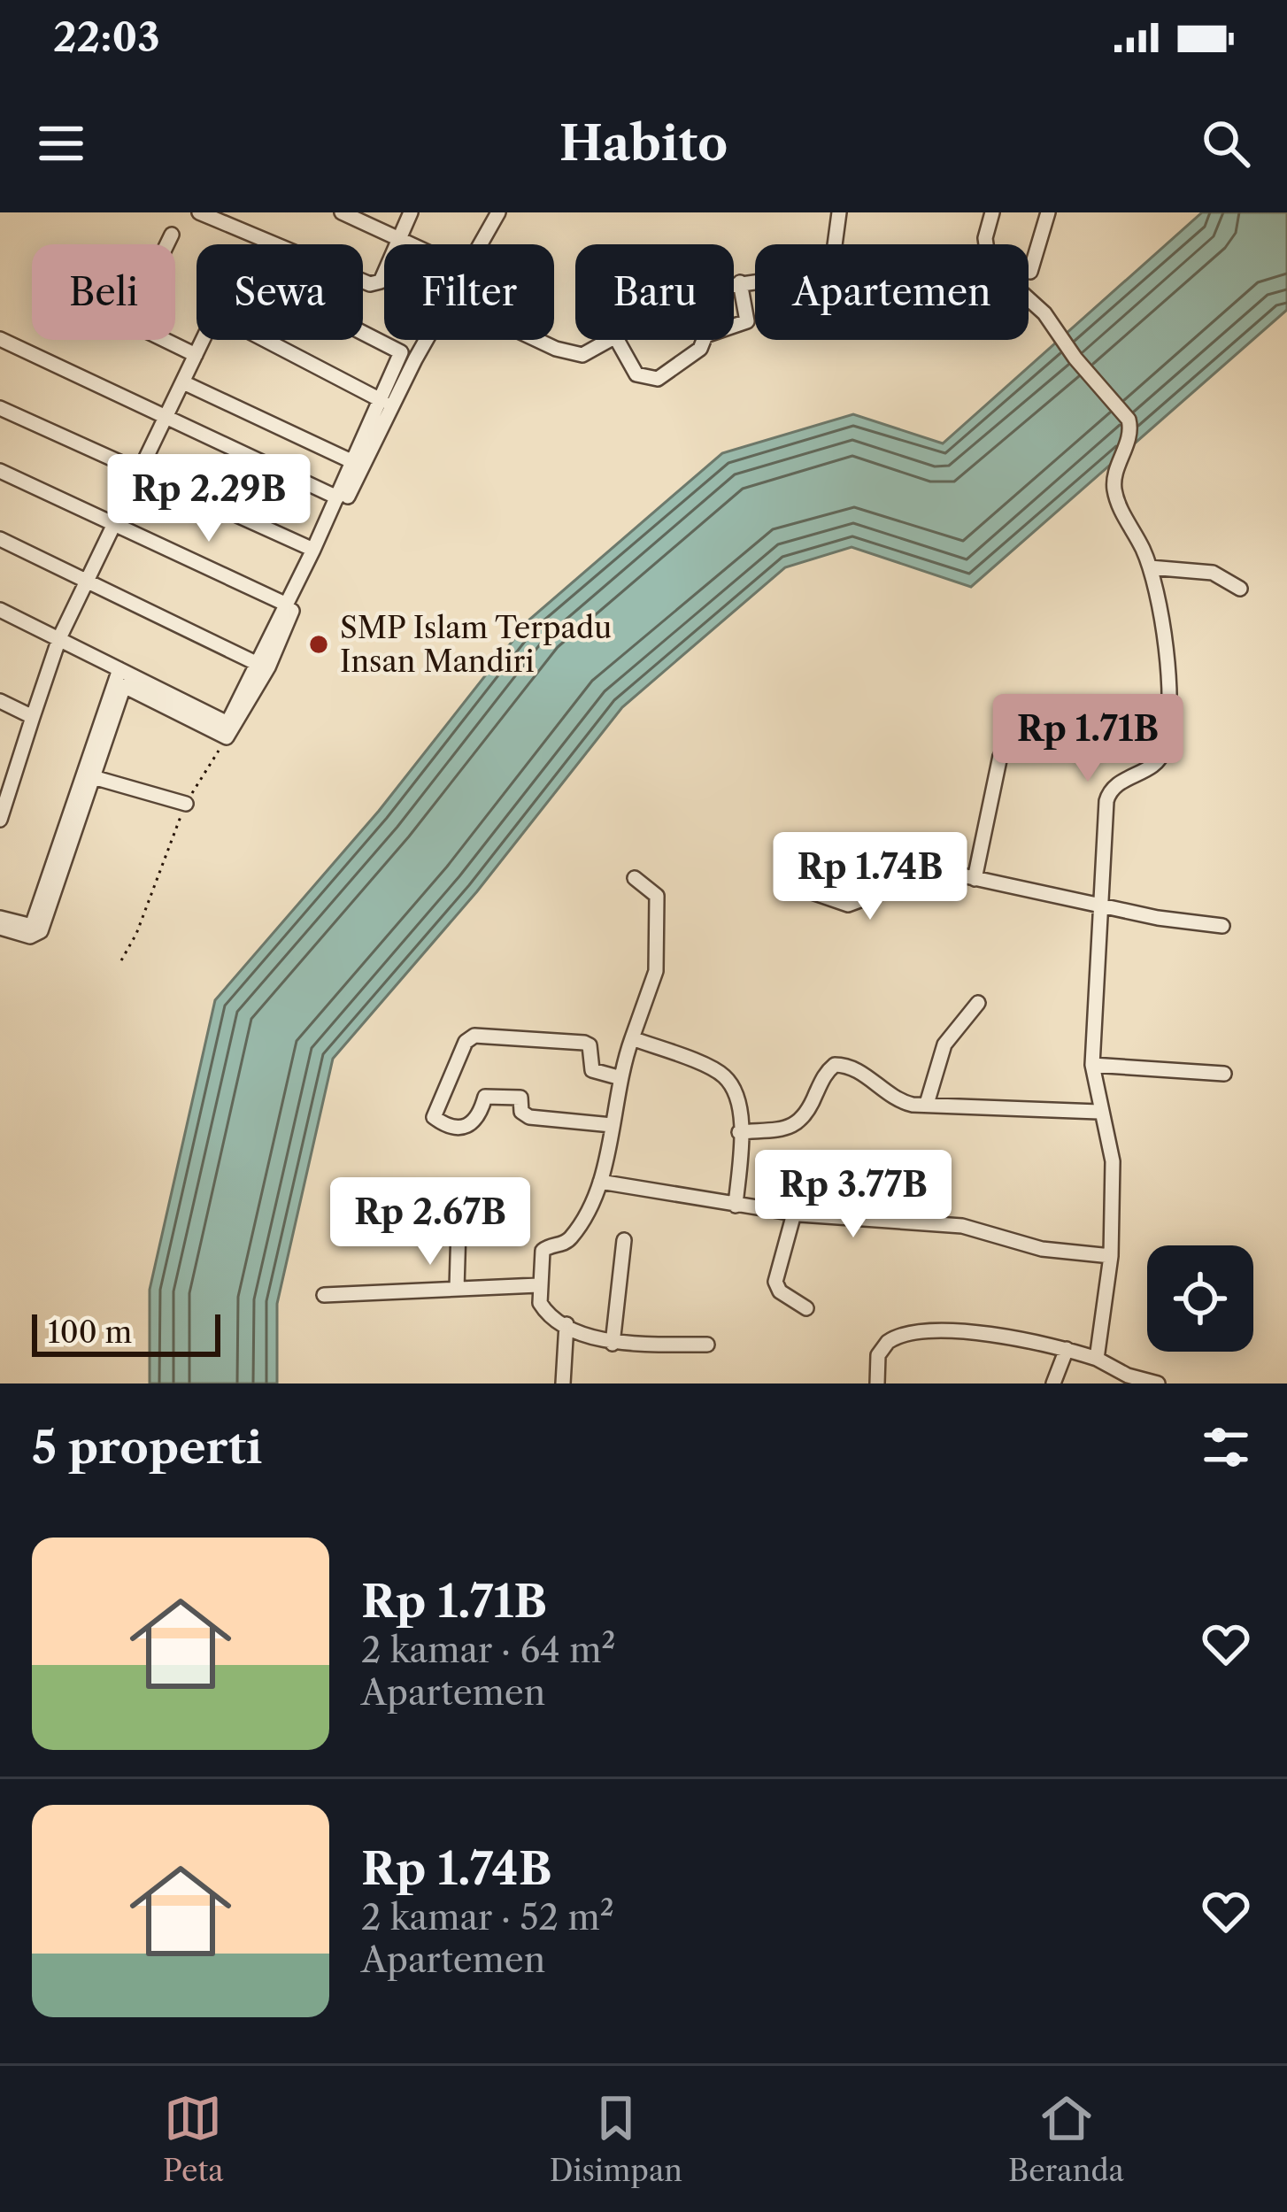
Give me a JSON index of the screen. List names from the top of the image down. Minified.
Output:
{"places":["SMP Islam Terpadu Insan Mandiri"],"scale_bar":"100 m","page":{"status":"22:03","header":"Habito","chip":["Beli","Sewa","Filter","Baru","Apartemen"],"price":["Rp 2.29B","Rp 1.71B","Rp 1.74B","Rp 3.77B","Rp 2.67B"],"scale":"100 m","heading":"5 properti","list":[{"name":"Rp 1.71B","note":"2 kamar · 64 m² · Apartemen"},{"name":"Rp 1.74B","note":"2 kamar · 52 m² · Apartemen"}],"tabs":["Peta","Disimpan","Beranda"]}}
